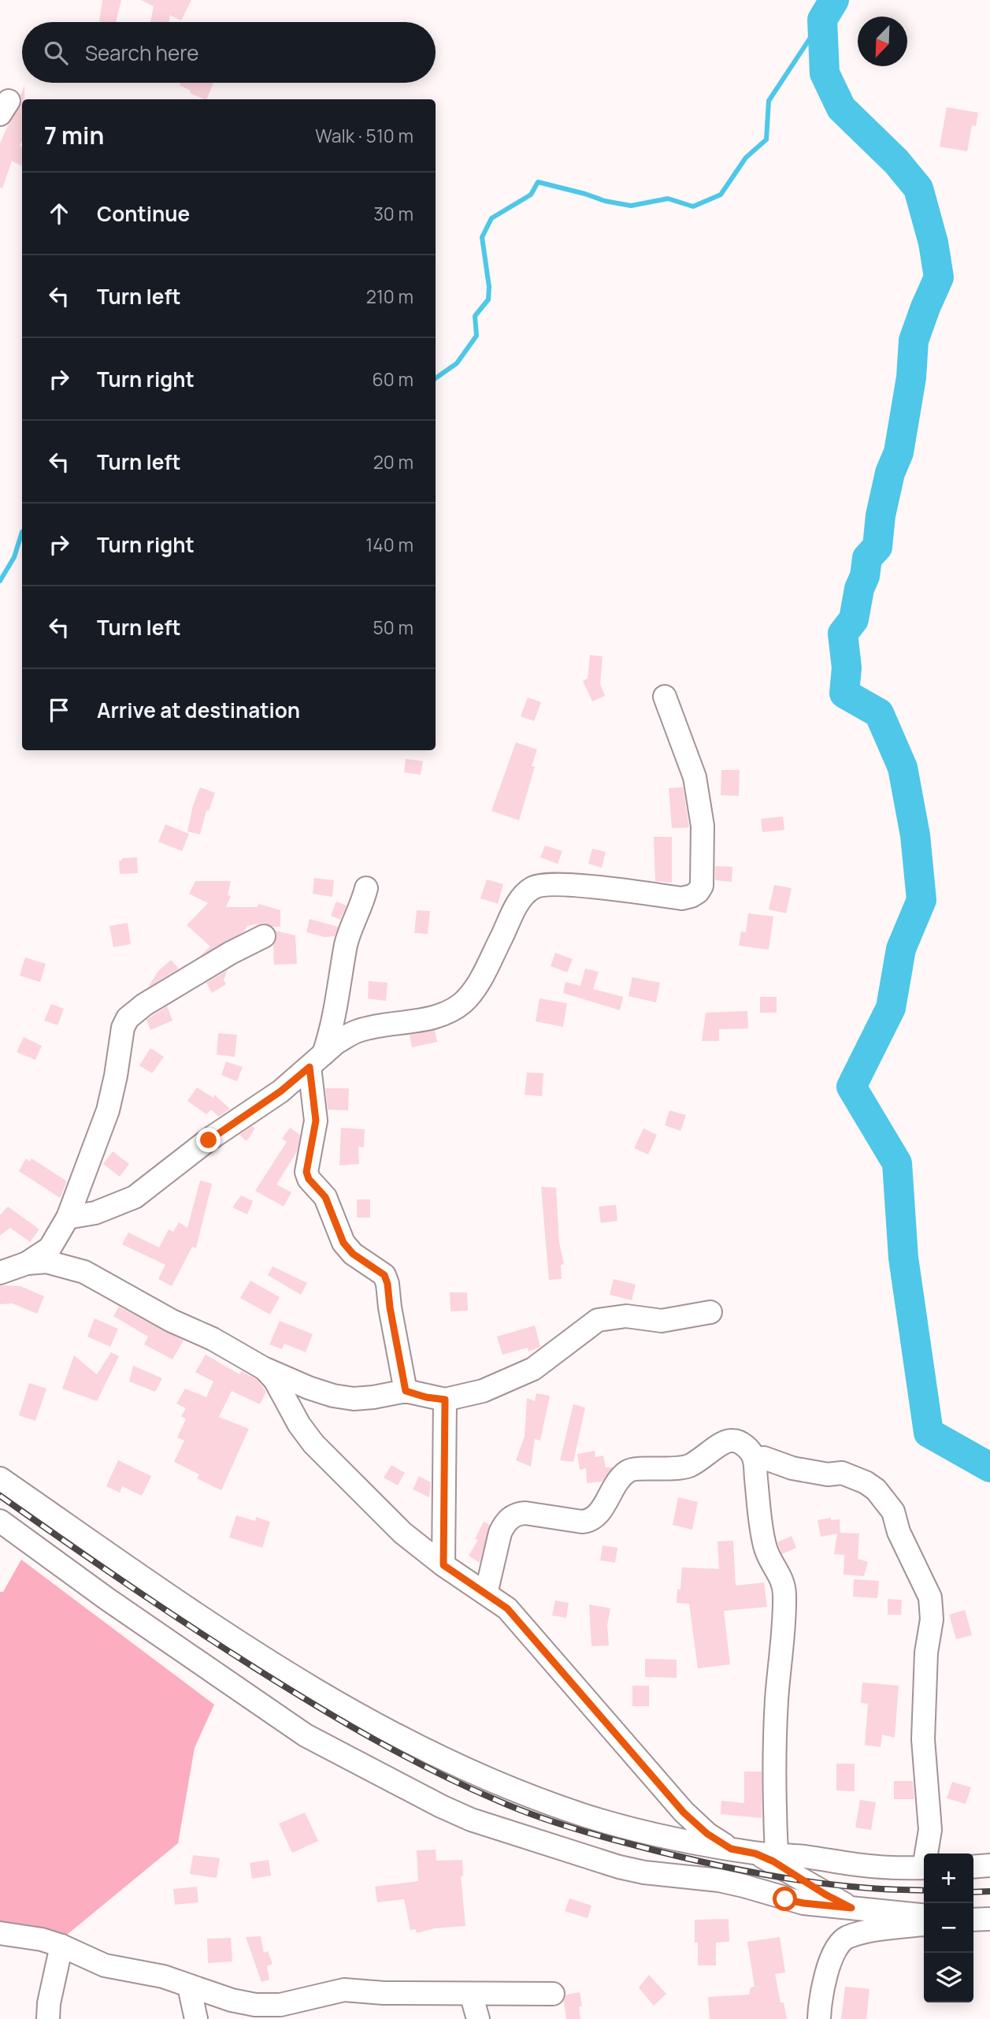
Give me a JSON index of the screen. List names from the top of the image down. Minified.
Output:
{"north":"bottom left","page":{"search":"Search here","heading":["7 min","Walk · 510 m"],"list":[["Continue","30 m"],["Turn left","210 m"],["Turn right","60 m"],["Turn left","20 m"],["Turn right","140 m"],["Turn left","50 m"],"Arrive at destination"],"map_buttons":["+","−"]}}
